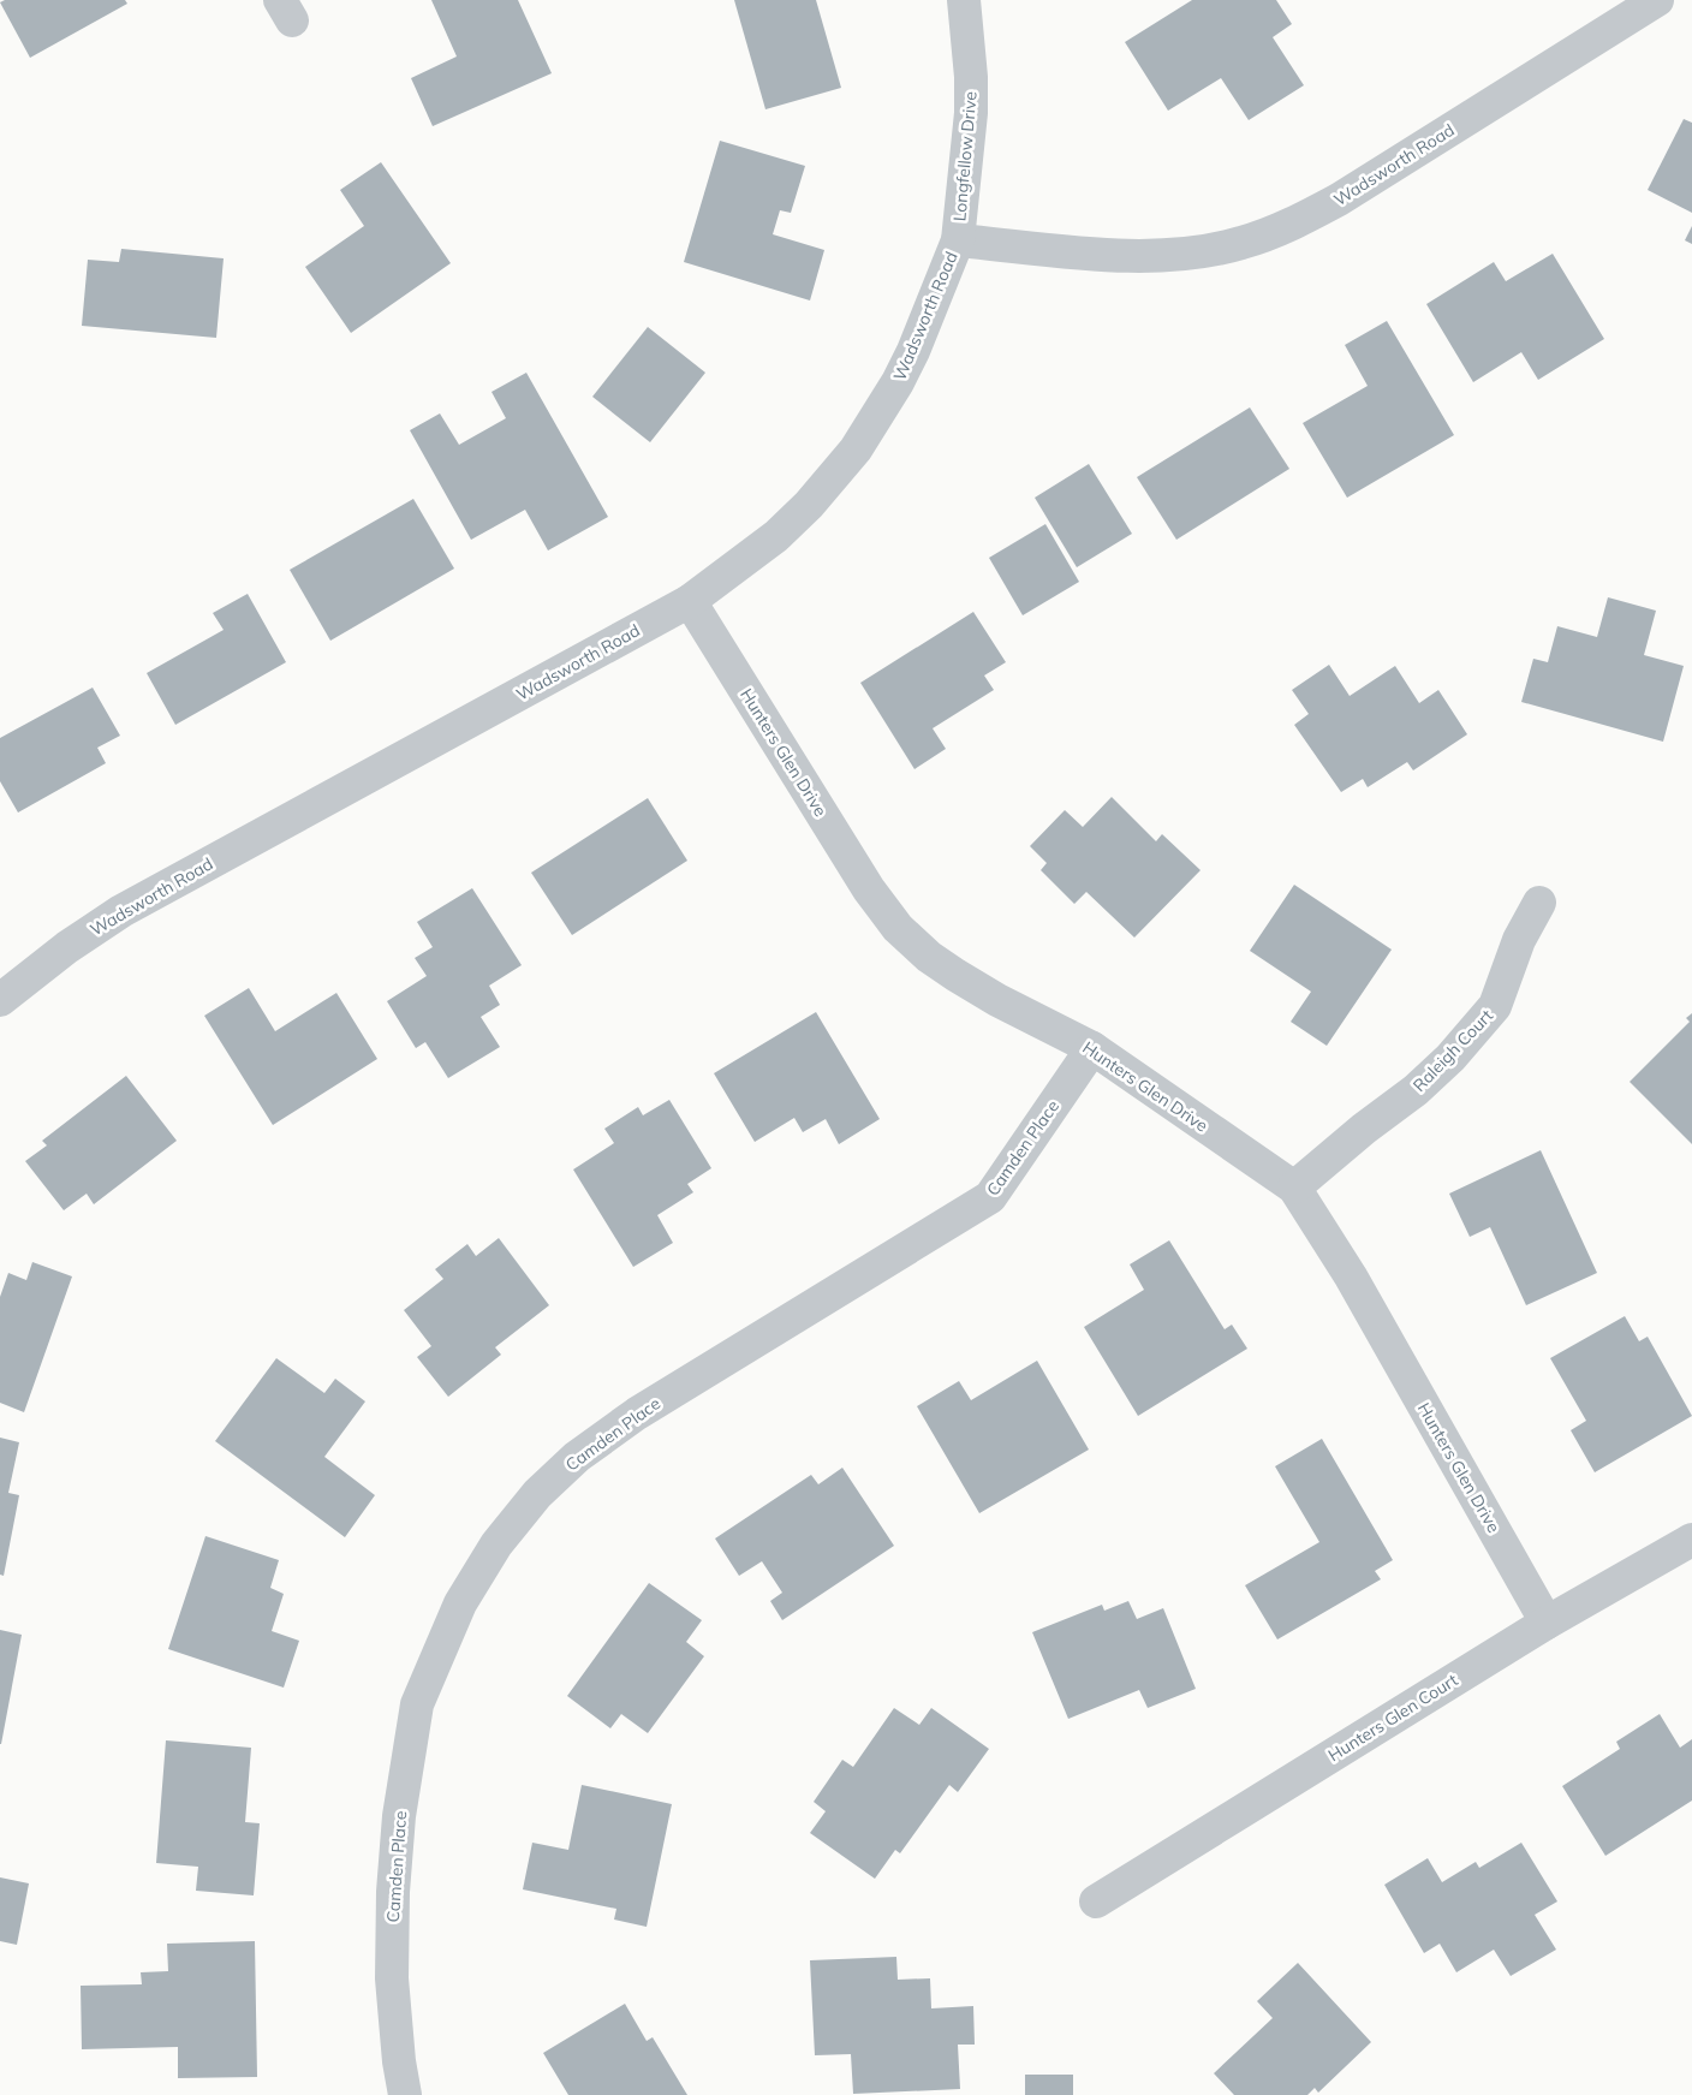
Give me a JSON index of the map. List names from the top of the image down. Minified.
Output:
{"streets":{"street":["Longfellow Drive","Wadsworth Road","Hunters Glen Drive","Raleigh Court","Camden Place","Hunters Glen Court"]},"crossings":[["Longfellow Drive","Wadsworth Road"],["Wadsworth Road","Hunters Glen Drive"],["Hunters Glen Drive","Raleigh Court"],["Hunters Glen Drive","Camden Place"],["Hunters Glen Drive","Hunters Glen Court"]]}
